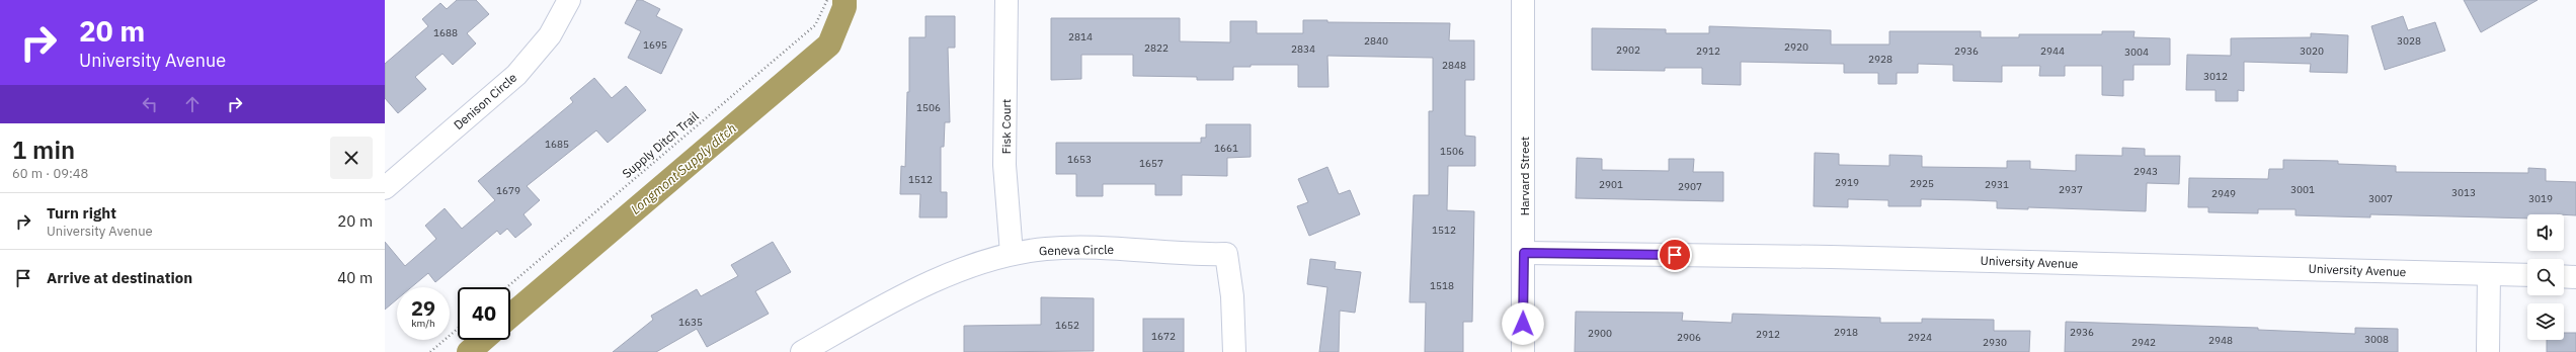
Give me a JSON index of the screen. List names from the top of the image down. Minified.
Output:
{"streets":{"street":["Denison Circle","Fisk Court","Harvard Street","Geneva Circle","University Avenue"],"path":["Supply Ditch Trail"]},"crossings":[["Fisk Court","Geneva Circle"],["Harvard Street","University Avenue"]],"water":["Longmont Supply ditch"],"house_numbers":["1688","2814","2840","3028","1695","2920","2822","2834","2902","2912","2936","2944","3020","3004","2928","2848","3012","1506","1685","1661","1506","1653","1657","2943","1512","2919","2925","2901","2931","2907","2937","3001","1679","3013","2949","3007","3019","1512","1518","1635","1652","2918","2936","2900","2912","1672","2906","2924","3008","2948","2930","2942"],"page":{"turn":["20 m","University Avenue"],"heading":["1 min","60 m · 09:48"],"list":[{"name":"Turn right","note":"University Avenue","value":"20 m"},{"name":"Arrive at destination","value":"40 m"}],"speed":"29 km/h","limit":"40"}}
